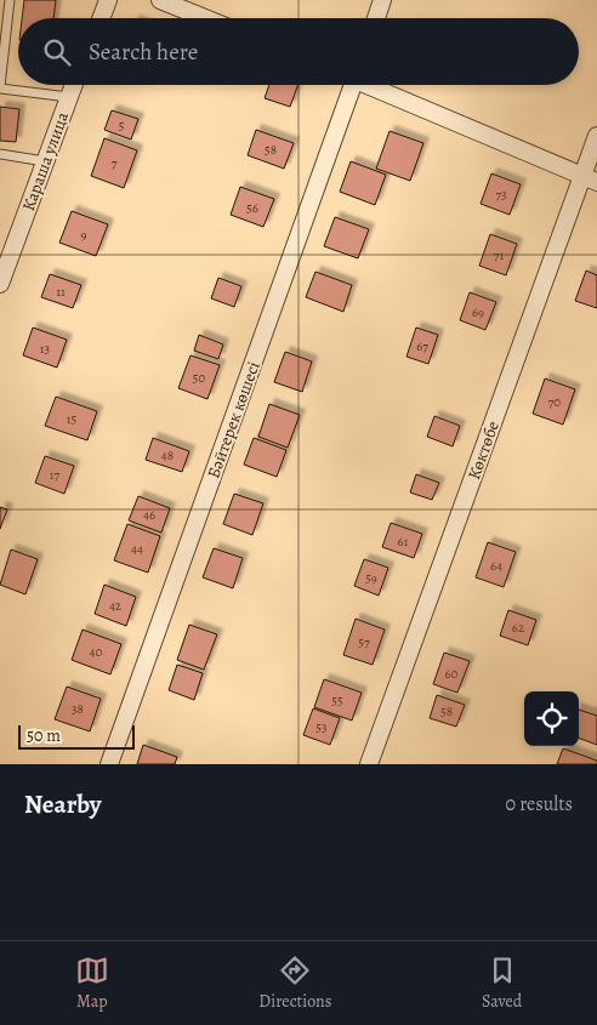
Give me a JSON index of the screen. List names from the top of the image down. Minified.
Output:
{"streets":{"street":["Караша улица","Бәйтерек көшесі","Көктөбе"]},"house_numbers":["5","58","7","73","56","9","71","11","69","67","13","50","70","15","48","17","46","61","44","64","59","42","62","57","40","60","55","38","58","53"],"scale_bar":"50 m","page":{"search":"Search here","scale":"50 m","heading":["Nearby","0 results"],"nav":["Map","Directions","Saved"]}}
